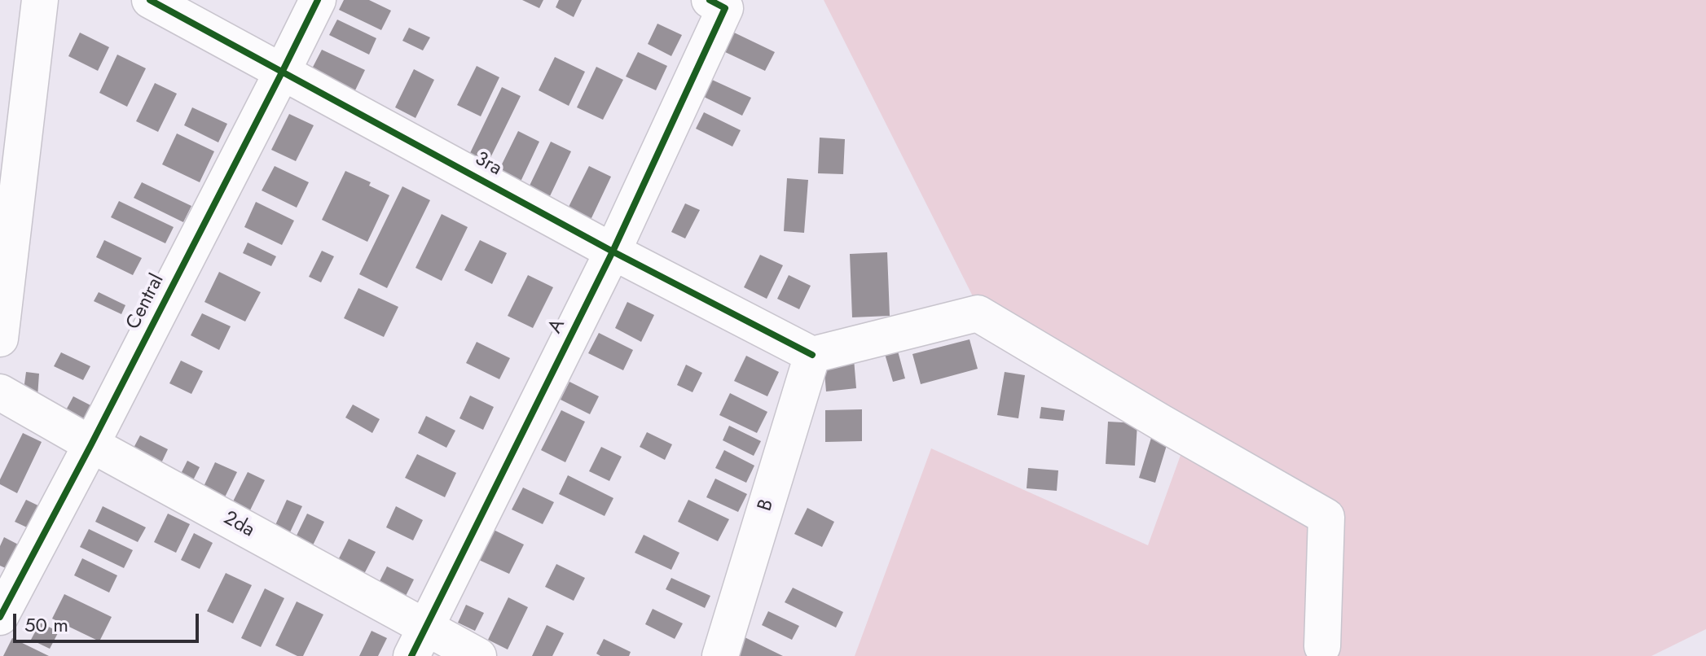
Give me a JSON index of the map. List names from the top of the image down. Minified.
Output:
{"streets":{"street":["3ra","Central","A","B","2da"]},"crossings":[["3ra","Central"],["3ra","A"],["3ra","B"],["Central","2da"],["A","2da"]],"scale_bar":"50 m"}
